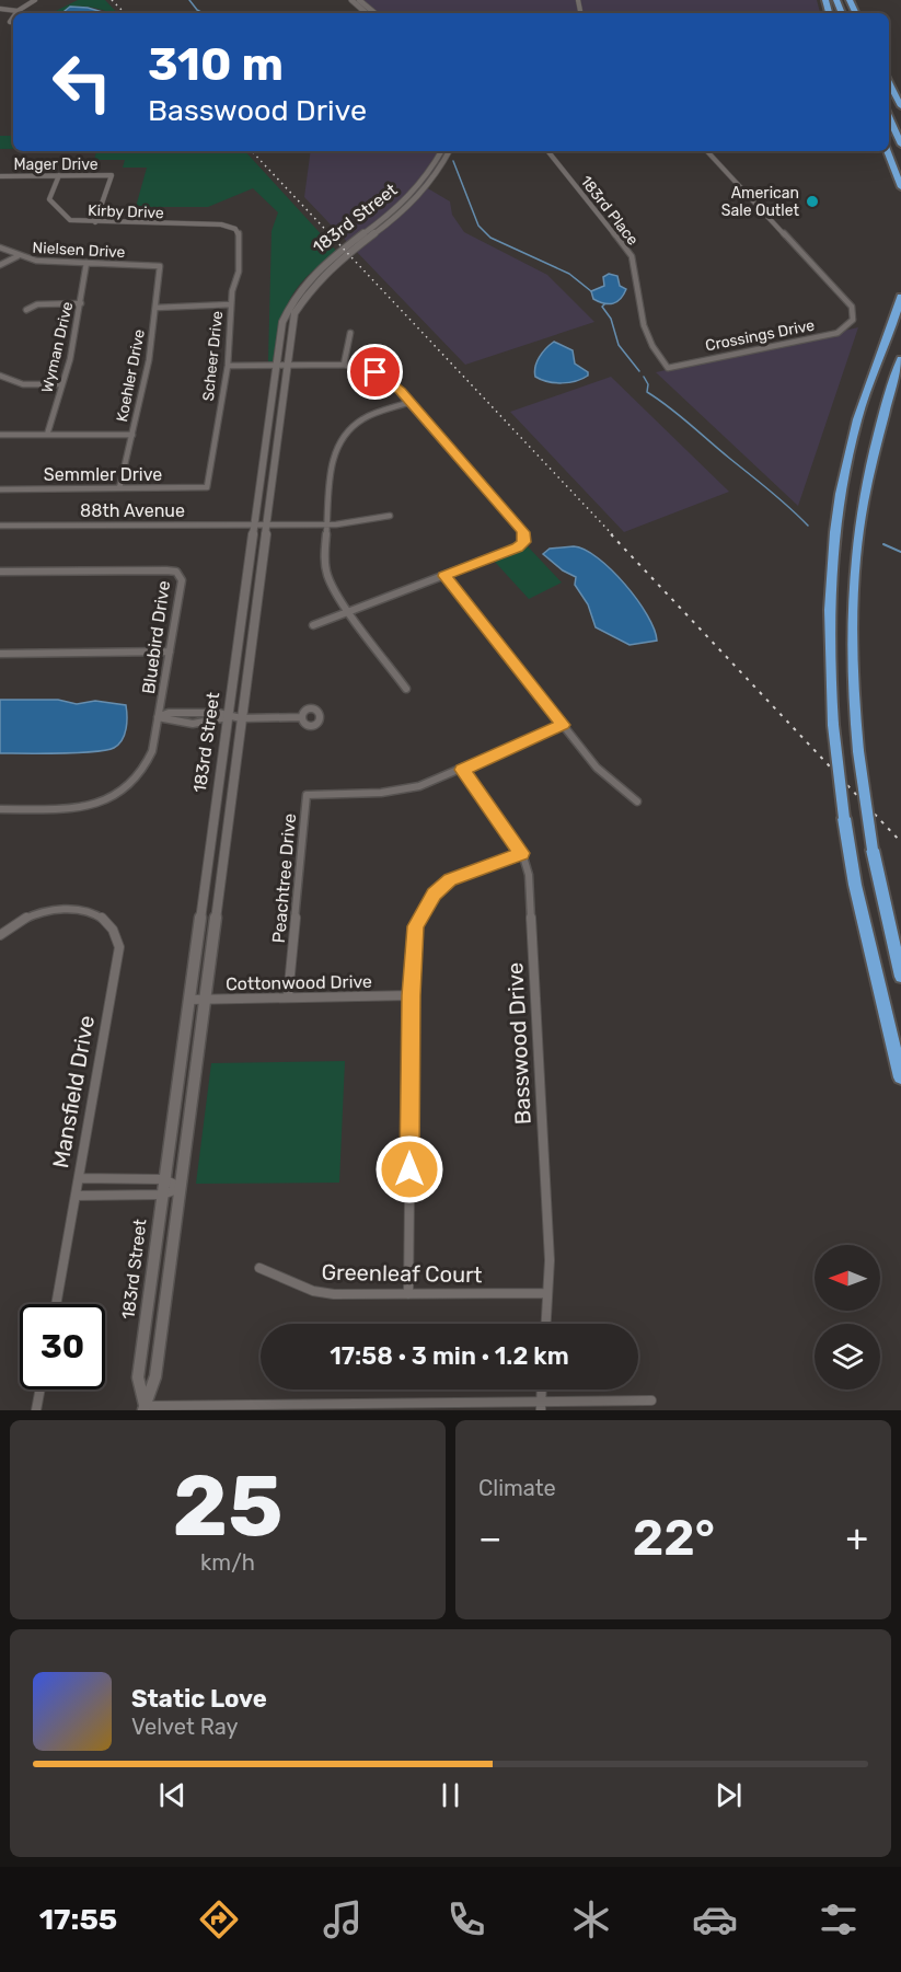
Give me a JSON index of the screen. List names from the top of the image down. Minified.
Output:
{"streets":{"street":["Mager Drive","183rd Place","Kirby Drive","183rd Street","Nielsen Drive","Crossings Drive","Wyman Drive","Scheer Drive","Koehler Drive","Semmler Drive","88th Avenue","Bluebird Drive","Peachtree Drive","Cottonwood Drive","Basswood Drive","Mansfield Drive","Greenleaf Court"]},"crossings":[["Mager Drive","Kirby Drive"],["183rd Place","Crossings Drive"],["Kirby Drive","Scheer Drive"],["183rd Street","88th Avenue"],["183rd Street","Cottonwood Drive"],["Nielsen Drive","Wyman Drive"],["Nielsen Drive","Koehler Drive"],["Scheer Drive","Semmler Drive"],["Koehler Drive","Semmler Drive"],["Peachtree Drive","Cottonwood Drive"],["Peachtree Drive","Basswood Drive"],["Basswood Drive","Greenleaf Court"]],"places":["American Sale Outlet"],"north":"left","page":{"turn":["310 m","Basswood Drive"],"limit":"30","trip":"17:58 · 3 min · 1.2 km","tile":[["25","km/h"],"Climate"],"heat":["−","22°","+"],"song":["Static Love","Velvet Ray"],"tabs":"17:55"}}
